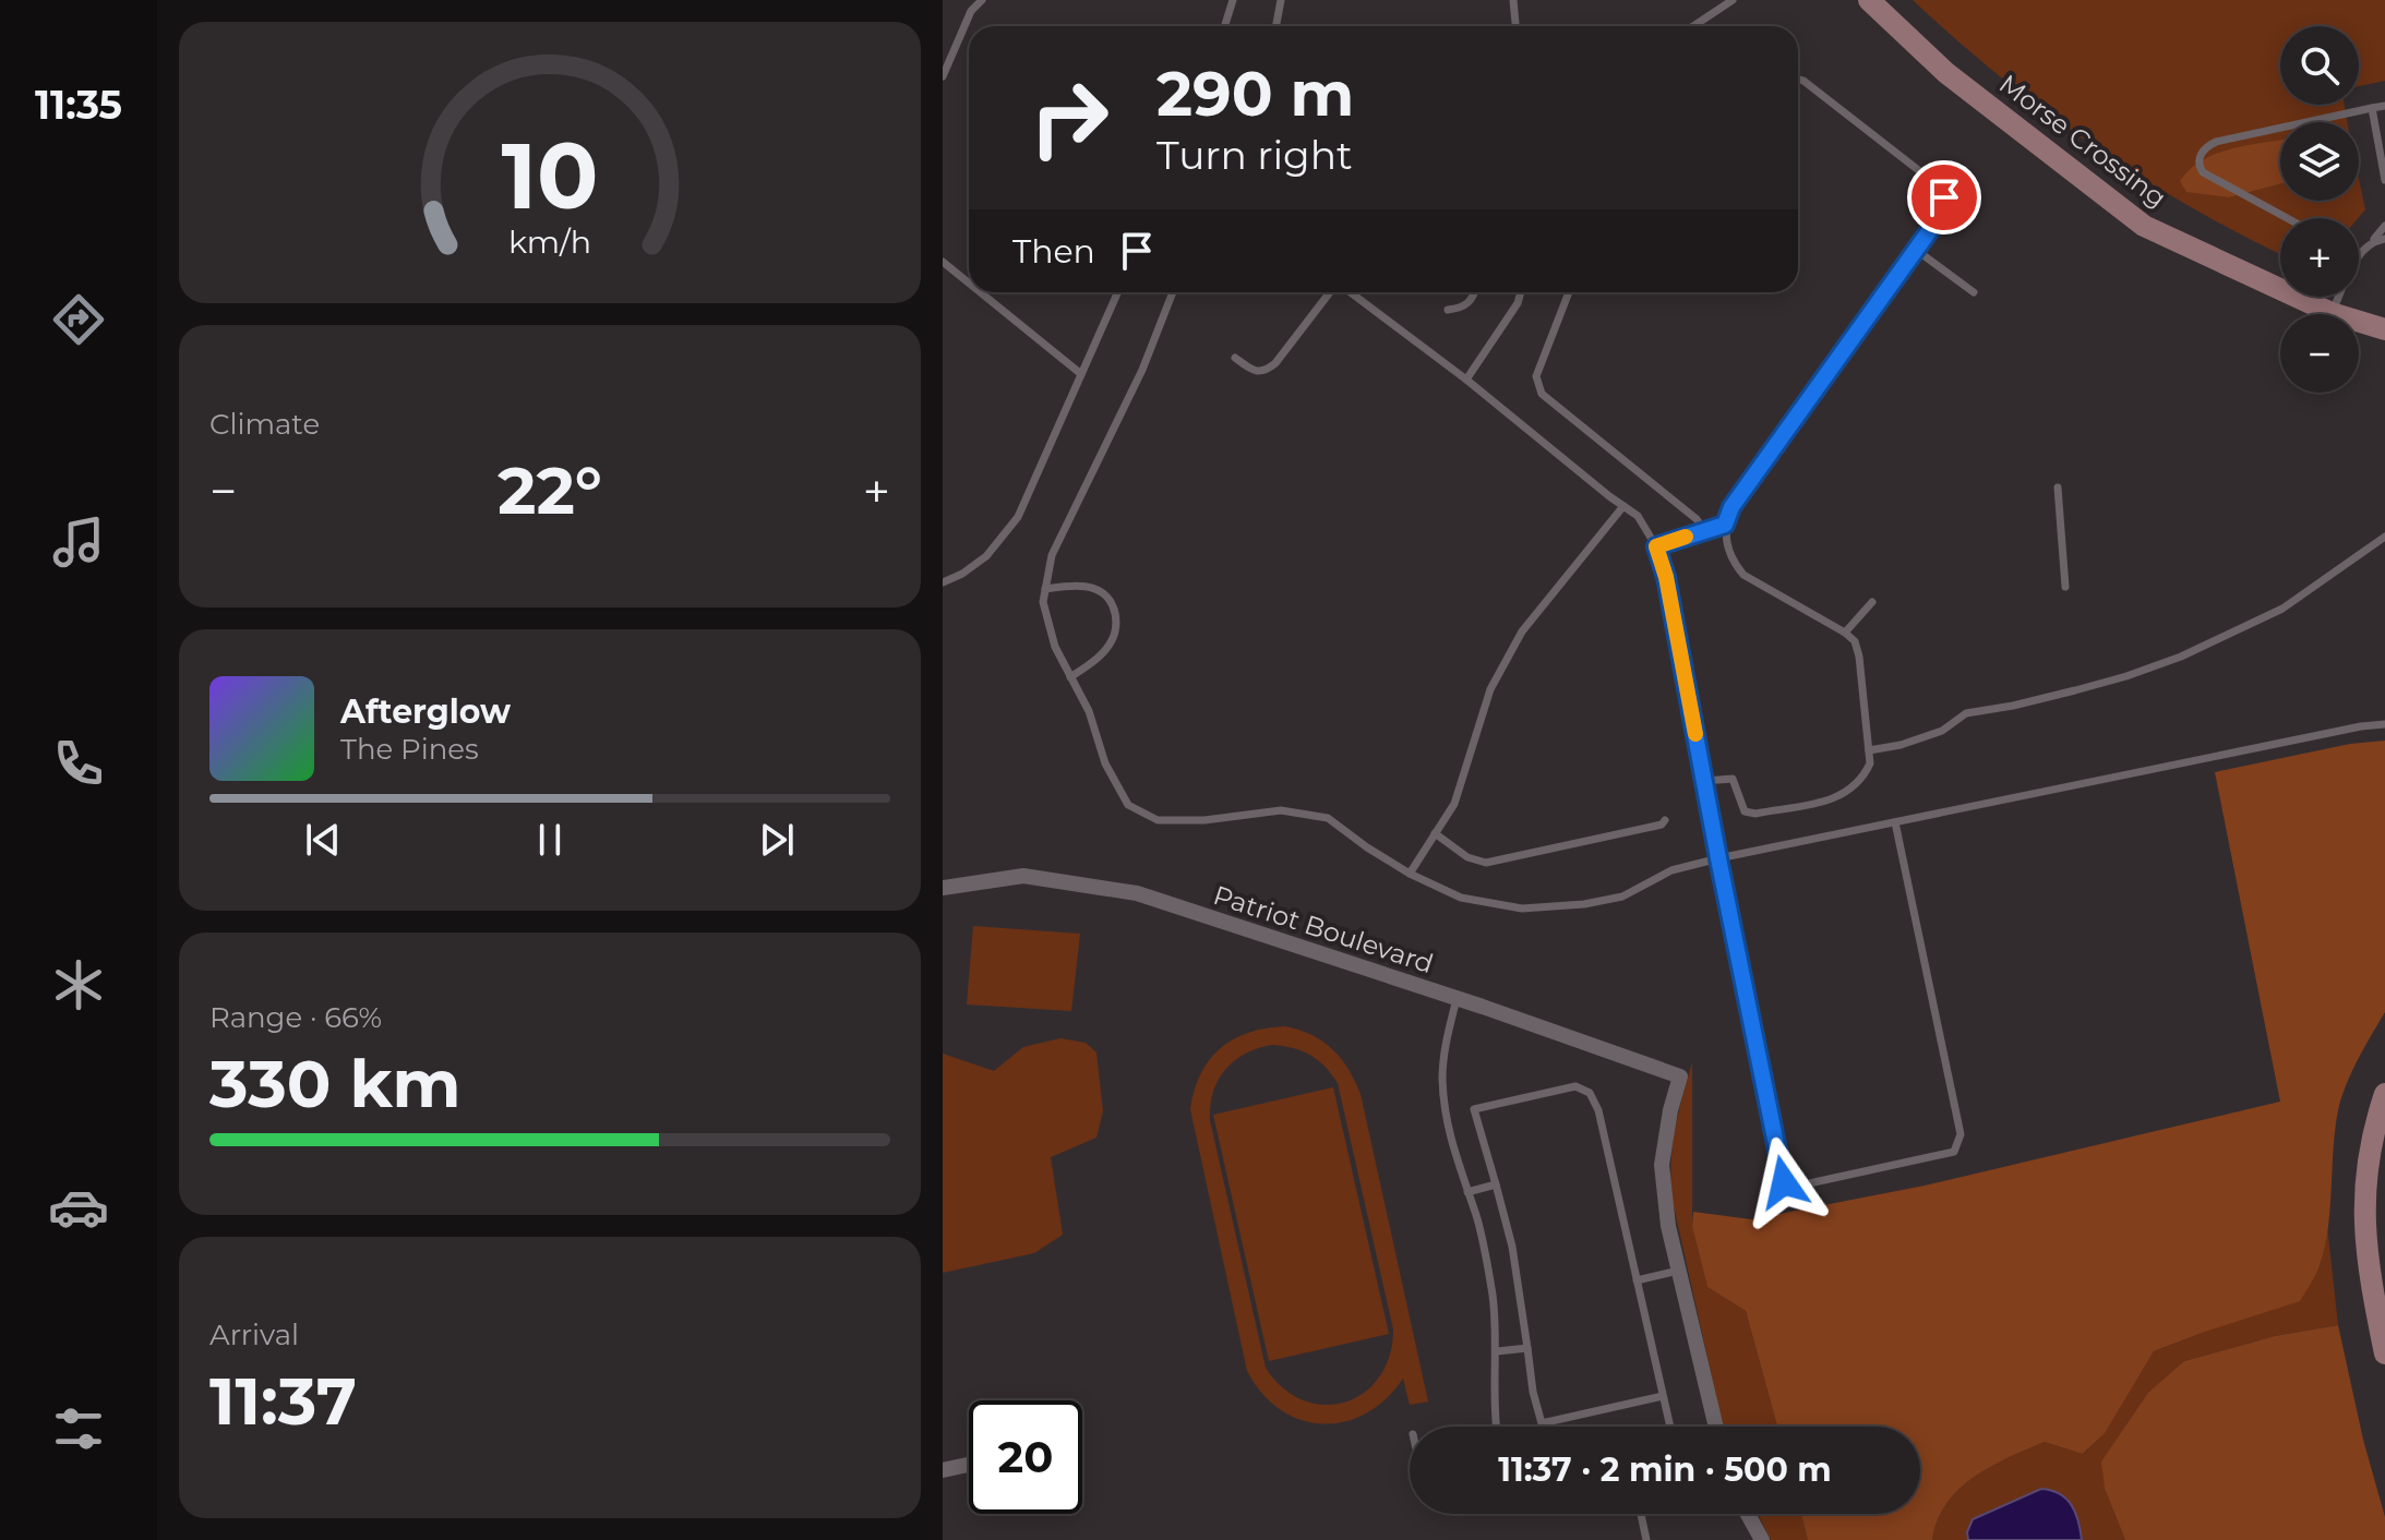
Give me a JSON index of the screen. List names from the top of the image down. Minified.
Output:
{"streets":{"main road":["Morse Crossing"],"street":["Patriot Boulevard"]},"page":{"tabs":"11:35","map_buttons":["+","−"],"turn":["290 m","Turn right"],"then":"Then","tile":["Climate",["Range · 66%","330 km"],["Arrival","11:37"]],"heat":["−","22°","+"],"song":["Afterglow","The Pines"],"limit":"20","trip":"11:37 · 2 min · 500 m","gauge":["10","km/h"]}}
